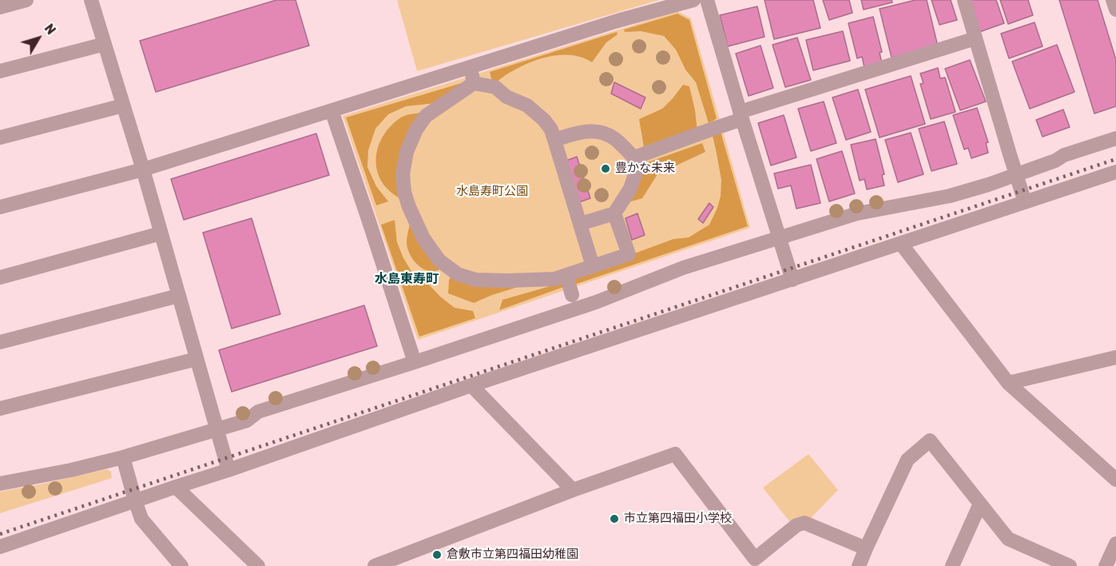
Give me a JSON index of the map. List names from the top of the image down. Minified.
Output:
{"districts":["水島東寿町"],"parks":["水島寿町公園"],"places":["豊かな未来","市立第四福田小学校","倉敷市立第四福田幼稚園"],"north":"top right"}
